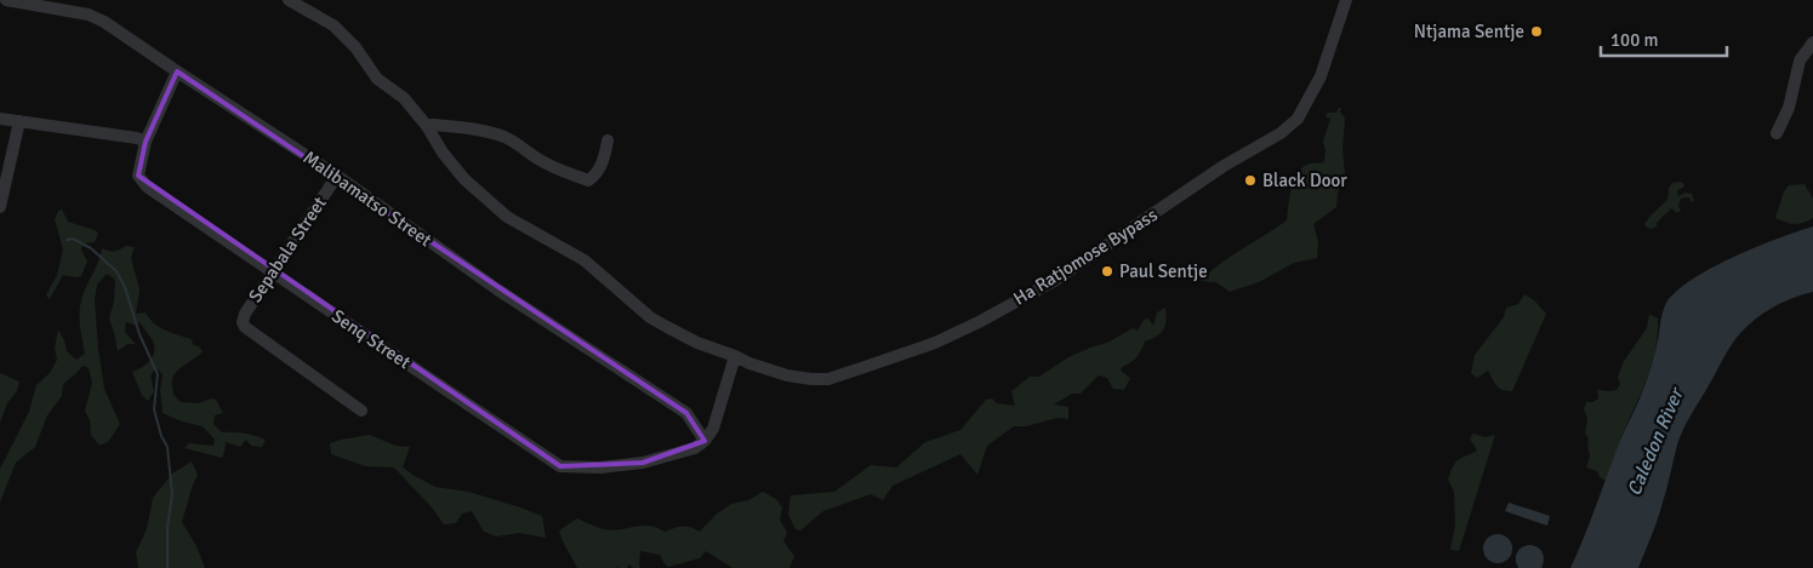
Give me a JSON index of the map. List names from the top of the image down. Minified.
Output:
{"streets":{"street":["Malibamatso Street","Sepabala Street","Ha Ratjomose Bypass","Senq Street"]},"crossings":[["Malibamatso Street","Sepabala Street"],["Malibamatso Street","Senq Street"],["Sepabala Street","Senq Street"]],"water":["Caledon River"],"places":["Ntjama Sentje","Black Door","Paul Sentje"],"scale_bar":"100 m"}
